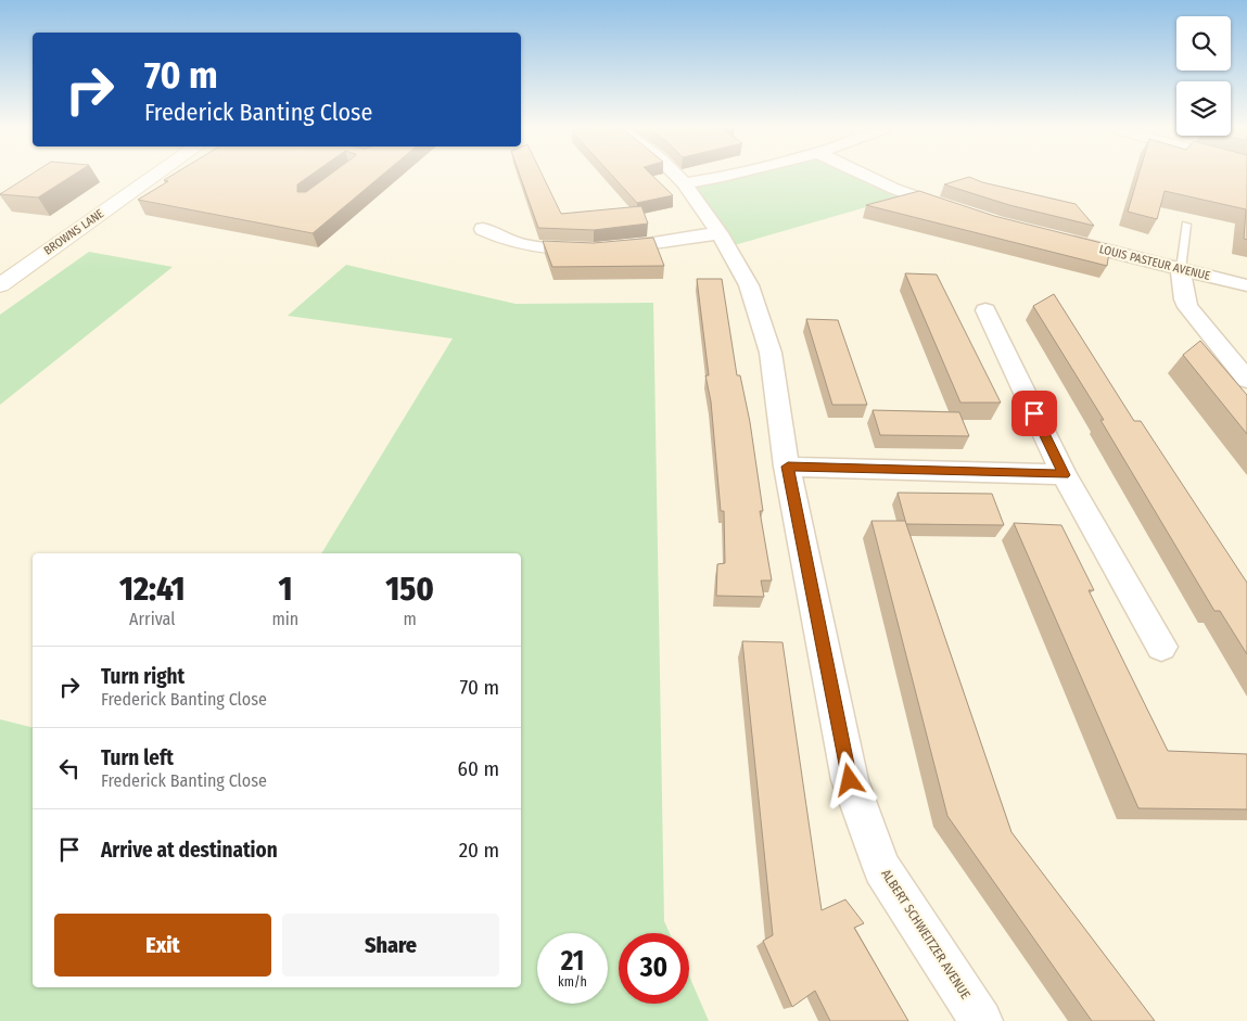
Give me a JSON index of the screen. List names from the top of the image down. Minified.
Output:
{"streets":{"street":["BROWNS LANE","LOUIS PASTEUR AVENUE","ALBERT SCHWEITZER AVENUE"]},"page":{"turn":["70 m","Frederick Banting Close"],"eta":["12:41","Arrival","1","min","150","m"],"list":[{"name":"Turn right","note":"Frederick Banting Close","value":"70 m"},{"name":"Turn left","note":"Frederick Banting Close","value":"60 m"},{"name":"Arrive at destination","value":"20 m"}],"buttons":["Exit","Share"],"speed":"21 km/h","limit":"30"}}
